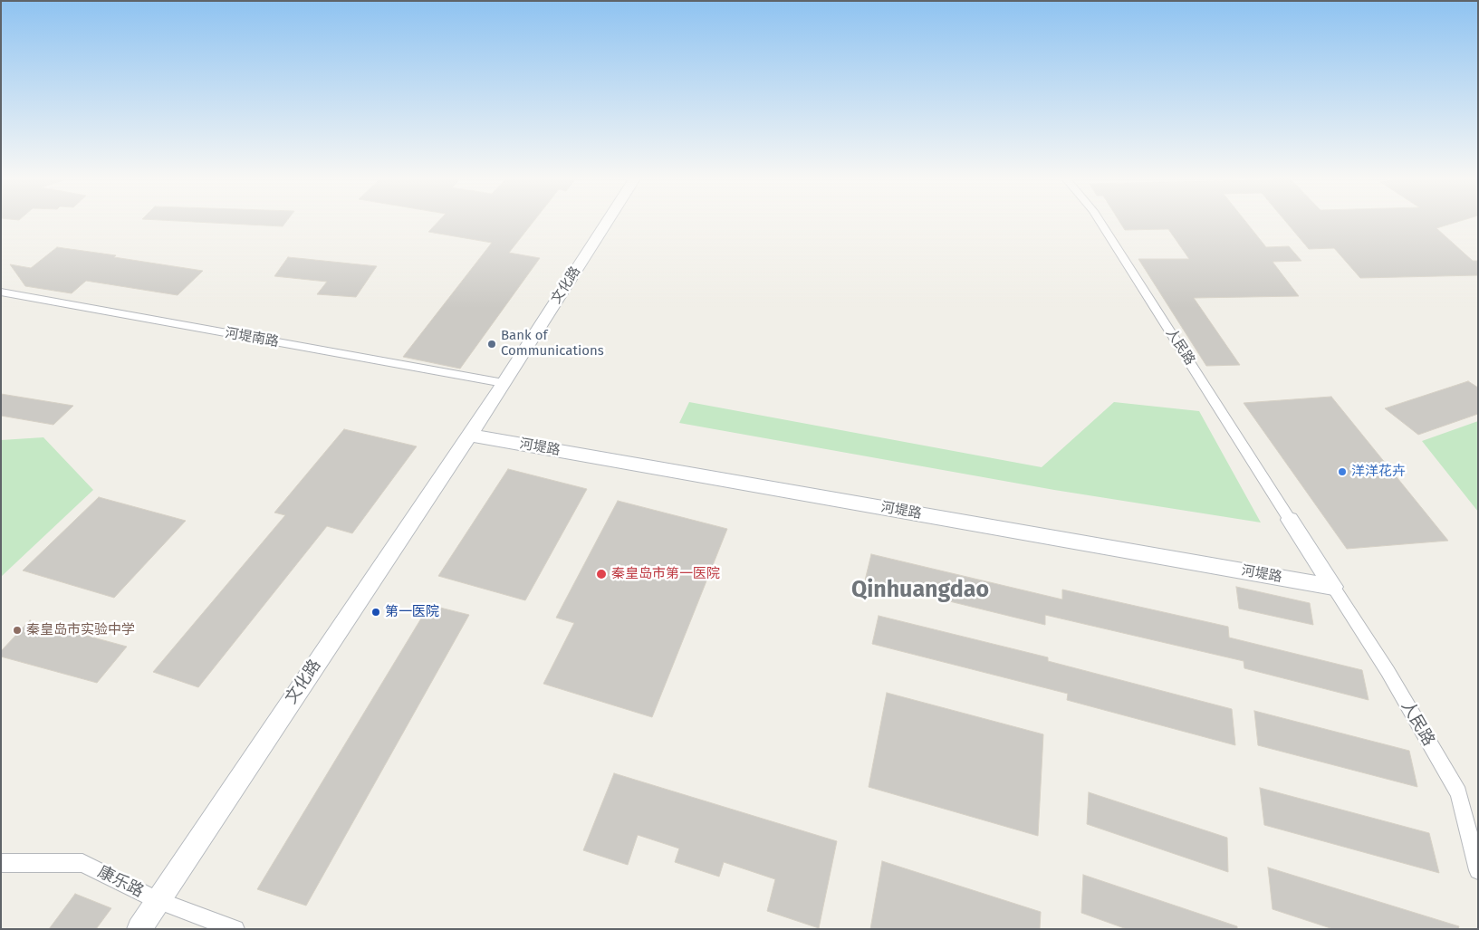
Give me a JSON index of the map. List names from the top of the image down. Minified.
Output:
{"streets":{"main road":["文化路"],"street":["河堤南路","人民路","河堤路","康乐路"]},"crossings":[["文化路","河堤南路"],["文化路","河堤路"],["文化路","康乐路"],["人民路","河堤路"]],"districts":["Qinhuangdao"],"places":["Bank of Communications","洋洋花卉","秦皇岛市第一医院","第一医院","秦皇岛市实验中学"]}
